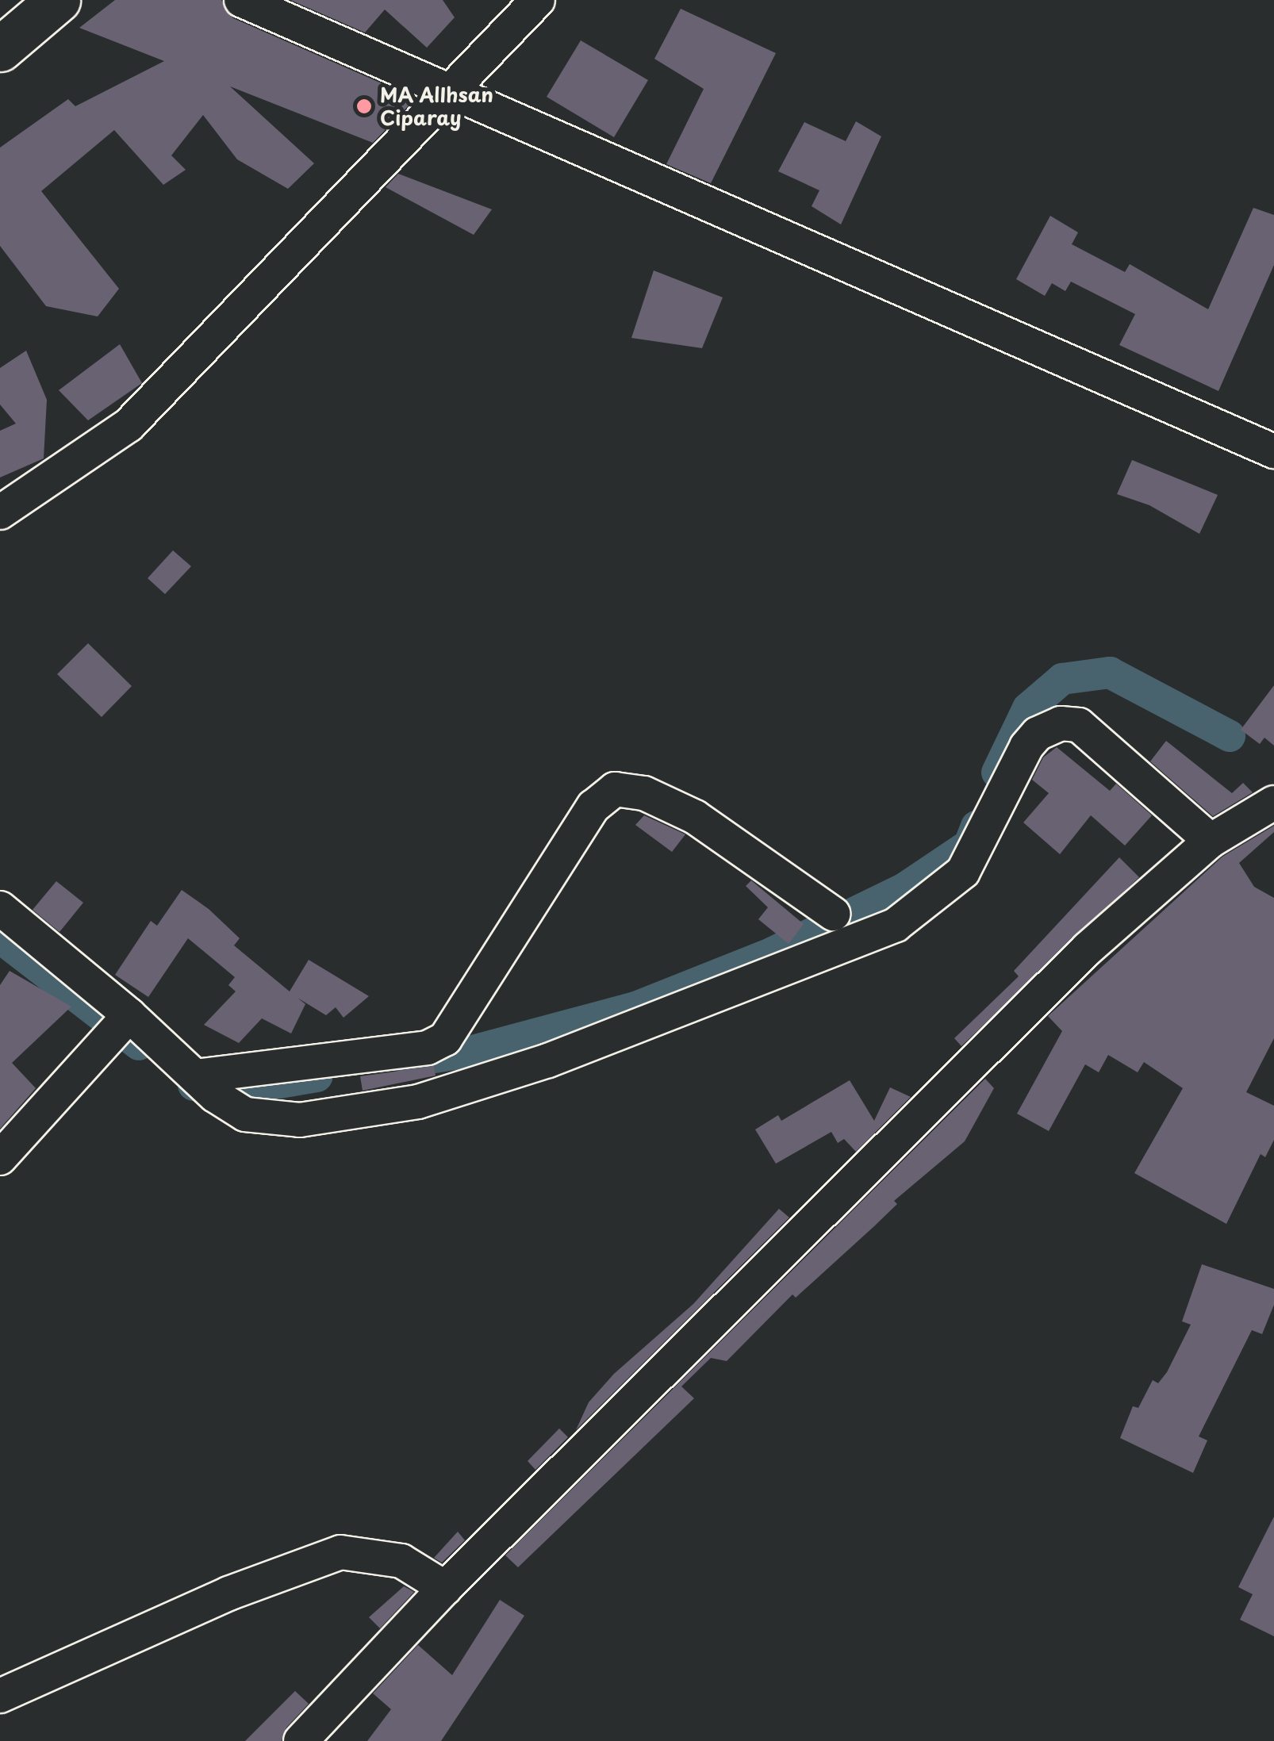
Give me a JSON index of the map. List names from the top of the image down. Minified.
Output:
{"places":["MA AlIhsan Ciparay"]}
